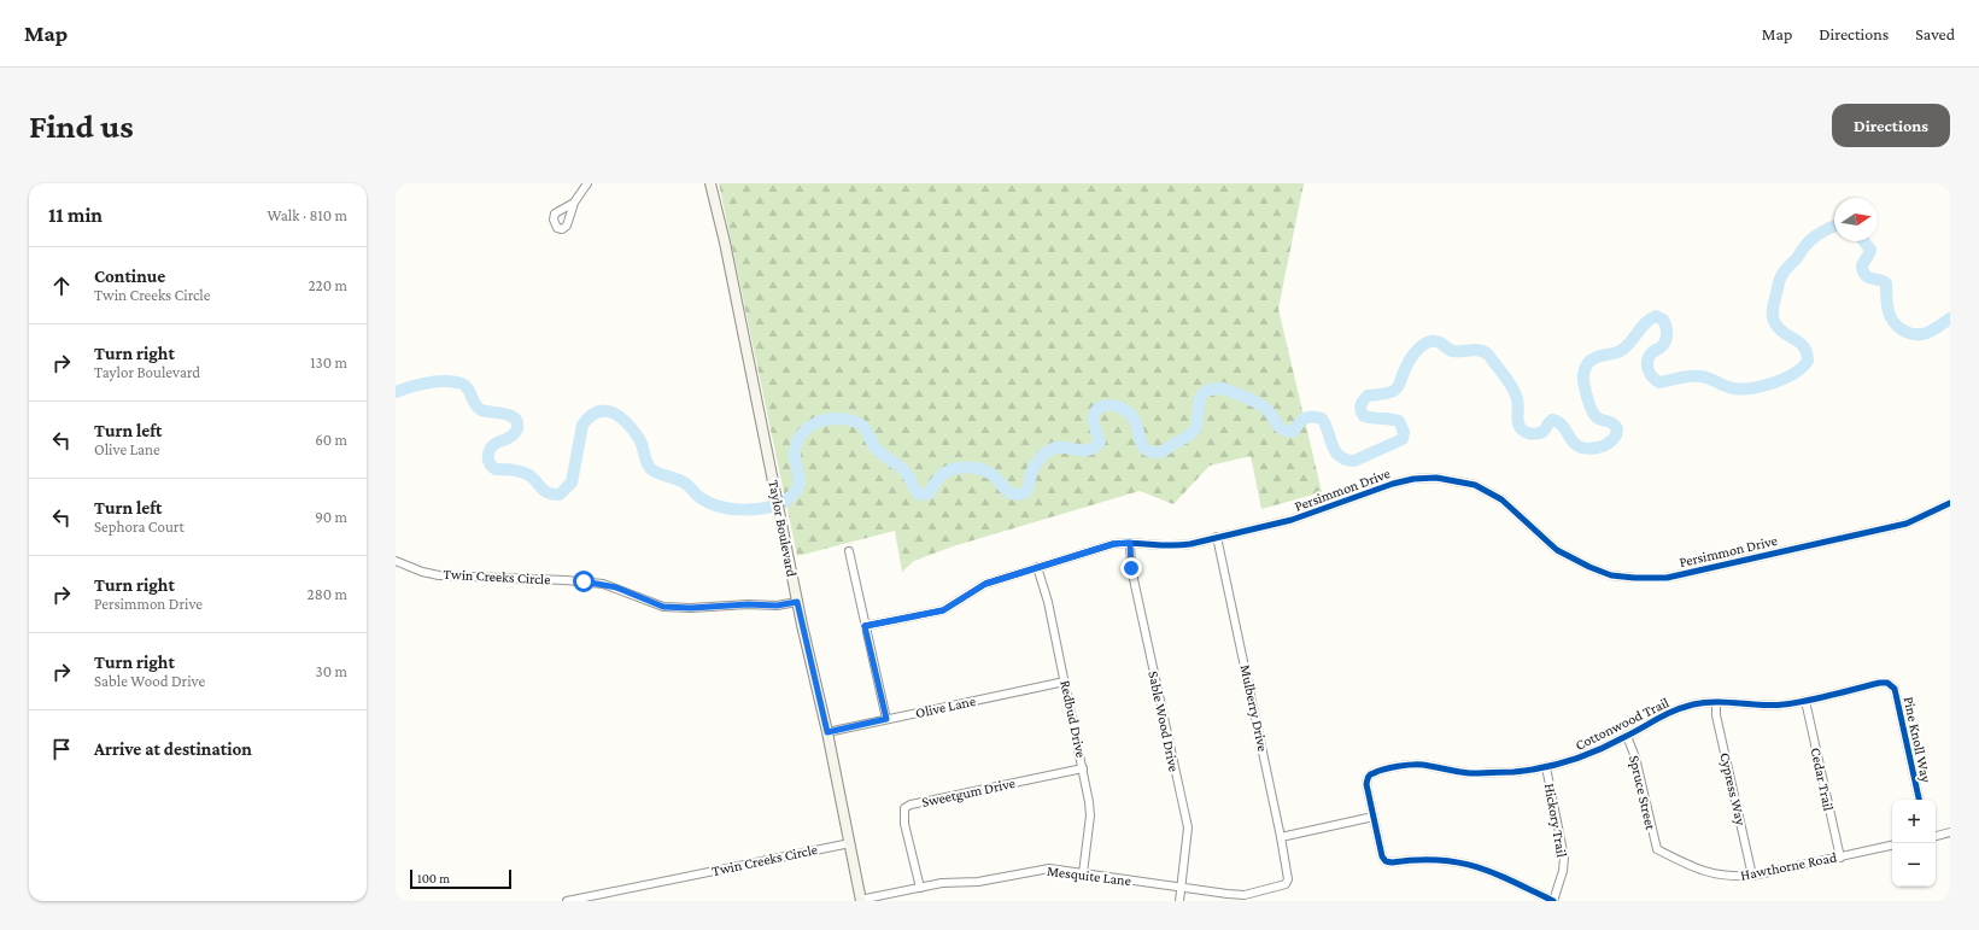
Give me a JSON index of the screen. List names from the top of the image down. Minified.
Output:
{"streets":{"street":["Persimmon Drive","Taylor Boulevard","Twin Creeks Circle","Olive Lane","Mulberry Drive","Redbud Drive","Sable Wood Drive","Cottonwood Trail","Pine Knoll Way","Cedar Trail","Cypress Way","Sweetgum Drive","Spruce Street","Hickory Trail","Hawthorne Road","Mesquite Lane"]},"crossings":[["Persimmon Drive","Mulberry Drive"],["Persimmon Drive","Redbud Drive"],["Persimmon Drive","Sable Wood Drive"],["Taylor Boulevard","Twin Creeks Circle"],["Taylor Boulevard","Olive Lane"],["Taylor Boulevard","Mesquite Lane"],["Olive Lane","Redbud Drive"],["Mulberry Drive","Mesquite Lane"],["Redbud Drive","Sweetgum Drive"],["Redbud Drive","Mesquite Lane"],["Sable Wood Drive","Mesquite Lane"],["Cottonwood Trail","Pine Knoll Way"],["Cottonwood Trail","Cedar Trail"],["Cottonwood Trail","Cypress Way"],["Cottonwood Trail","Spruce Street"],["Cottonwood Trail","Hickory Trail"],["Cedar Trail","Hawthorne Road"],["Cypress Way","Hawthorne Road"],["Sweetgum Drive","Mesquite Lane"],["Spruce Street","Hawthorne Road"]],"scale_bar":"100 m","north":"right","page":{"header":"Map","nav":["Map","Directions","Saved"],"buttons":"Directions","title":"Find us","heading":["11 min","Walk · 810 m"],"list":[["Continue","Twin Creeks Circle","220 m"],["Turn right","Taylor Boulevard","130 m"],["Turn left","Olive Lane","60 m"],["Turn left","Sephora Court","90 m"],["Turn right","Persimmon Drive","280 m"],["Turn right","Sable Wood Drive","30 m"],"Arrive at destination"],"map_buttons":["+","−"],"scale":"100 m"}}
